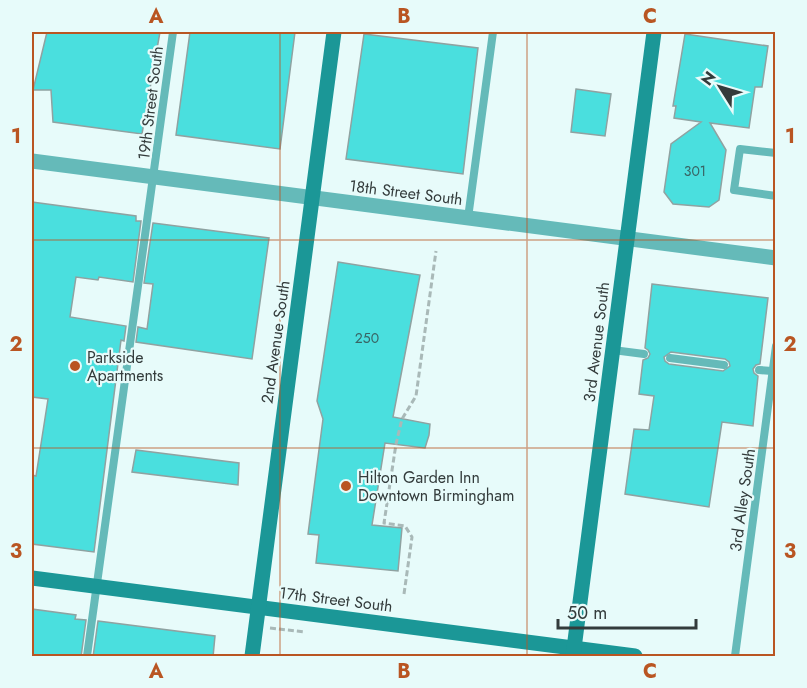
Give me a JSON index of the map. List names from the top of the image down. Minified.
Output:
{"streets":{"street":["18th Street South","2nd Avenue South","3rd Avenue South","17th Street South"],"lane":["19th Street South","3rd Alley South"]},"crossings":[["19th Street South","18th Street South"],["19th Street South","17th Street South"],["18th Street South","2nd Avenue South"],["18th Street South","3rd Avenue South"],["2nd Avenue South","17th Street South"],["3rd Avenue South","17th Street South"]],"places":["Parkside Apartments","Hilton Garden Inn Downtown Birmingham"],"house_numbers":["301","250"],"scale_bar":"50 m","north":"top left","grid":{"columns":["A","B","C"],"rows":["1","2","3"]}}
